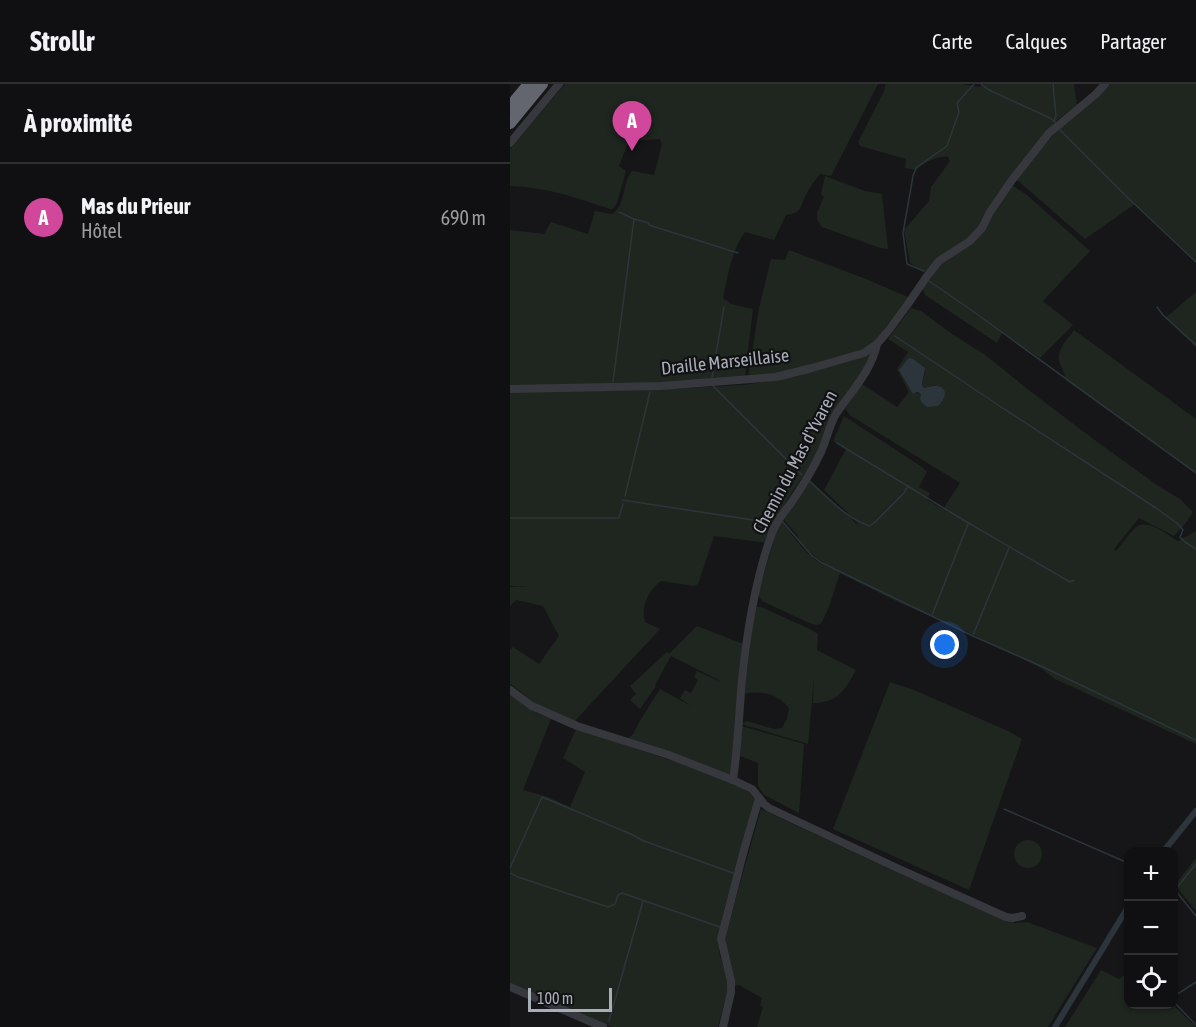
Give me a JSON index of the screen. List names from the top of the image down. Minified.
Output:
{"streets":{"street":["Draille Marseillaise","Chemin du Mas d'Yvaren"]},"crossings":[["Draille Marseillaise","Chemin du Mas d'Yvaren"]],"scale_bar":"100 m","page":{"header":"Strollr","nav":["Carte","Calques","Partager"],"heading":"À proximité","pins":"A","list":[{"mark":"A","name":"Mas du Prieur","note":"Hôtel","value":"690 m"}],"map_buttons":["+","−"],"scale":"100 m"}}
